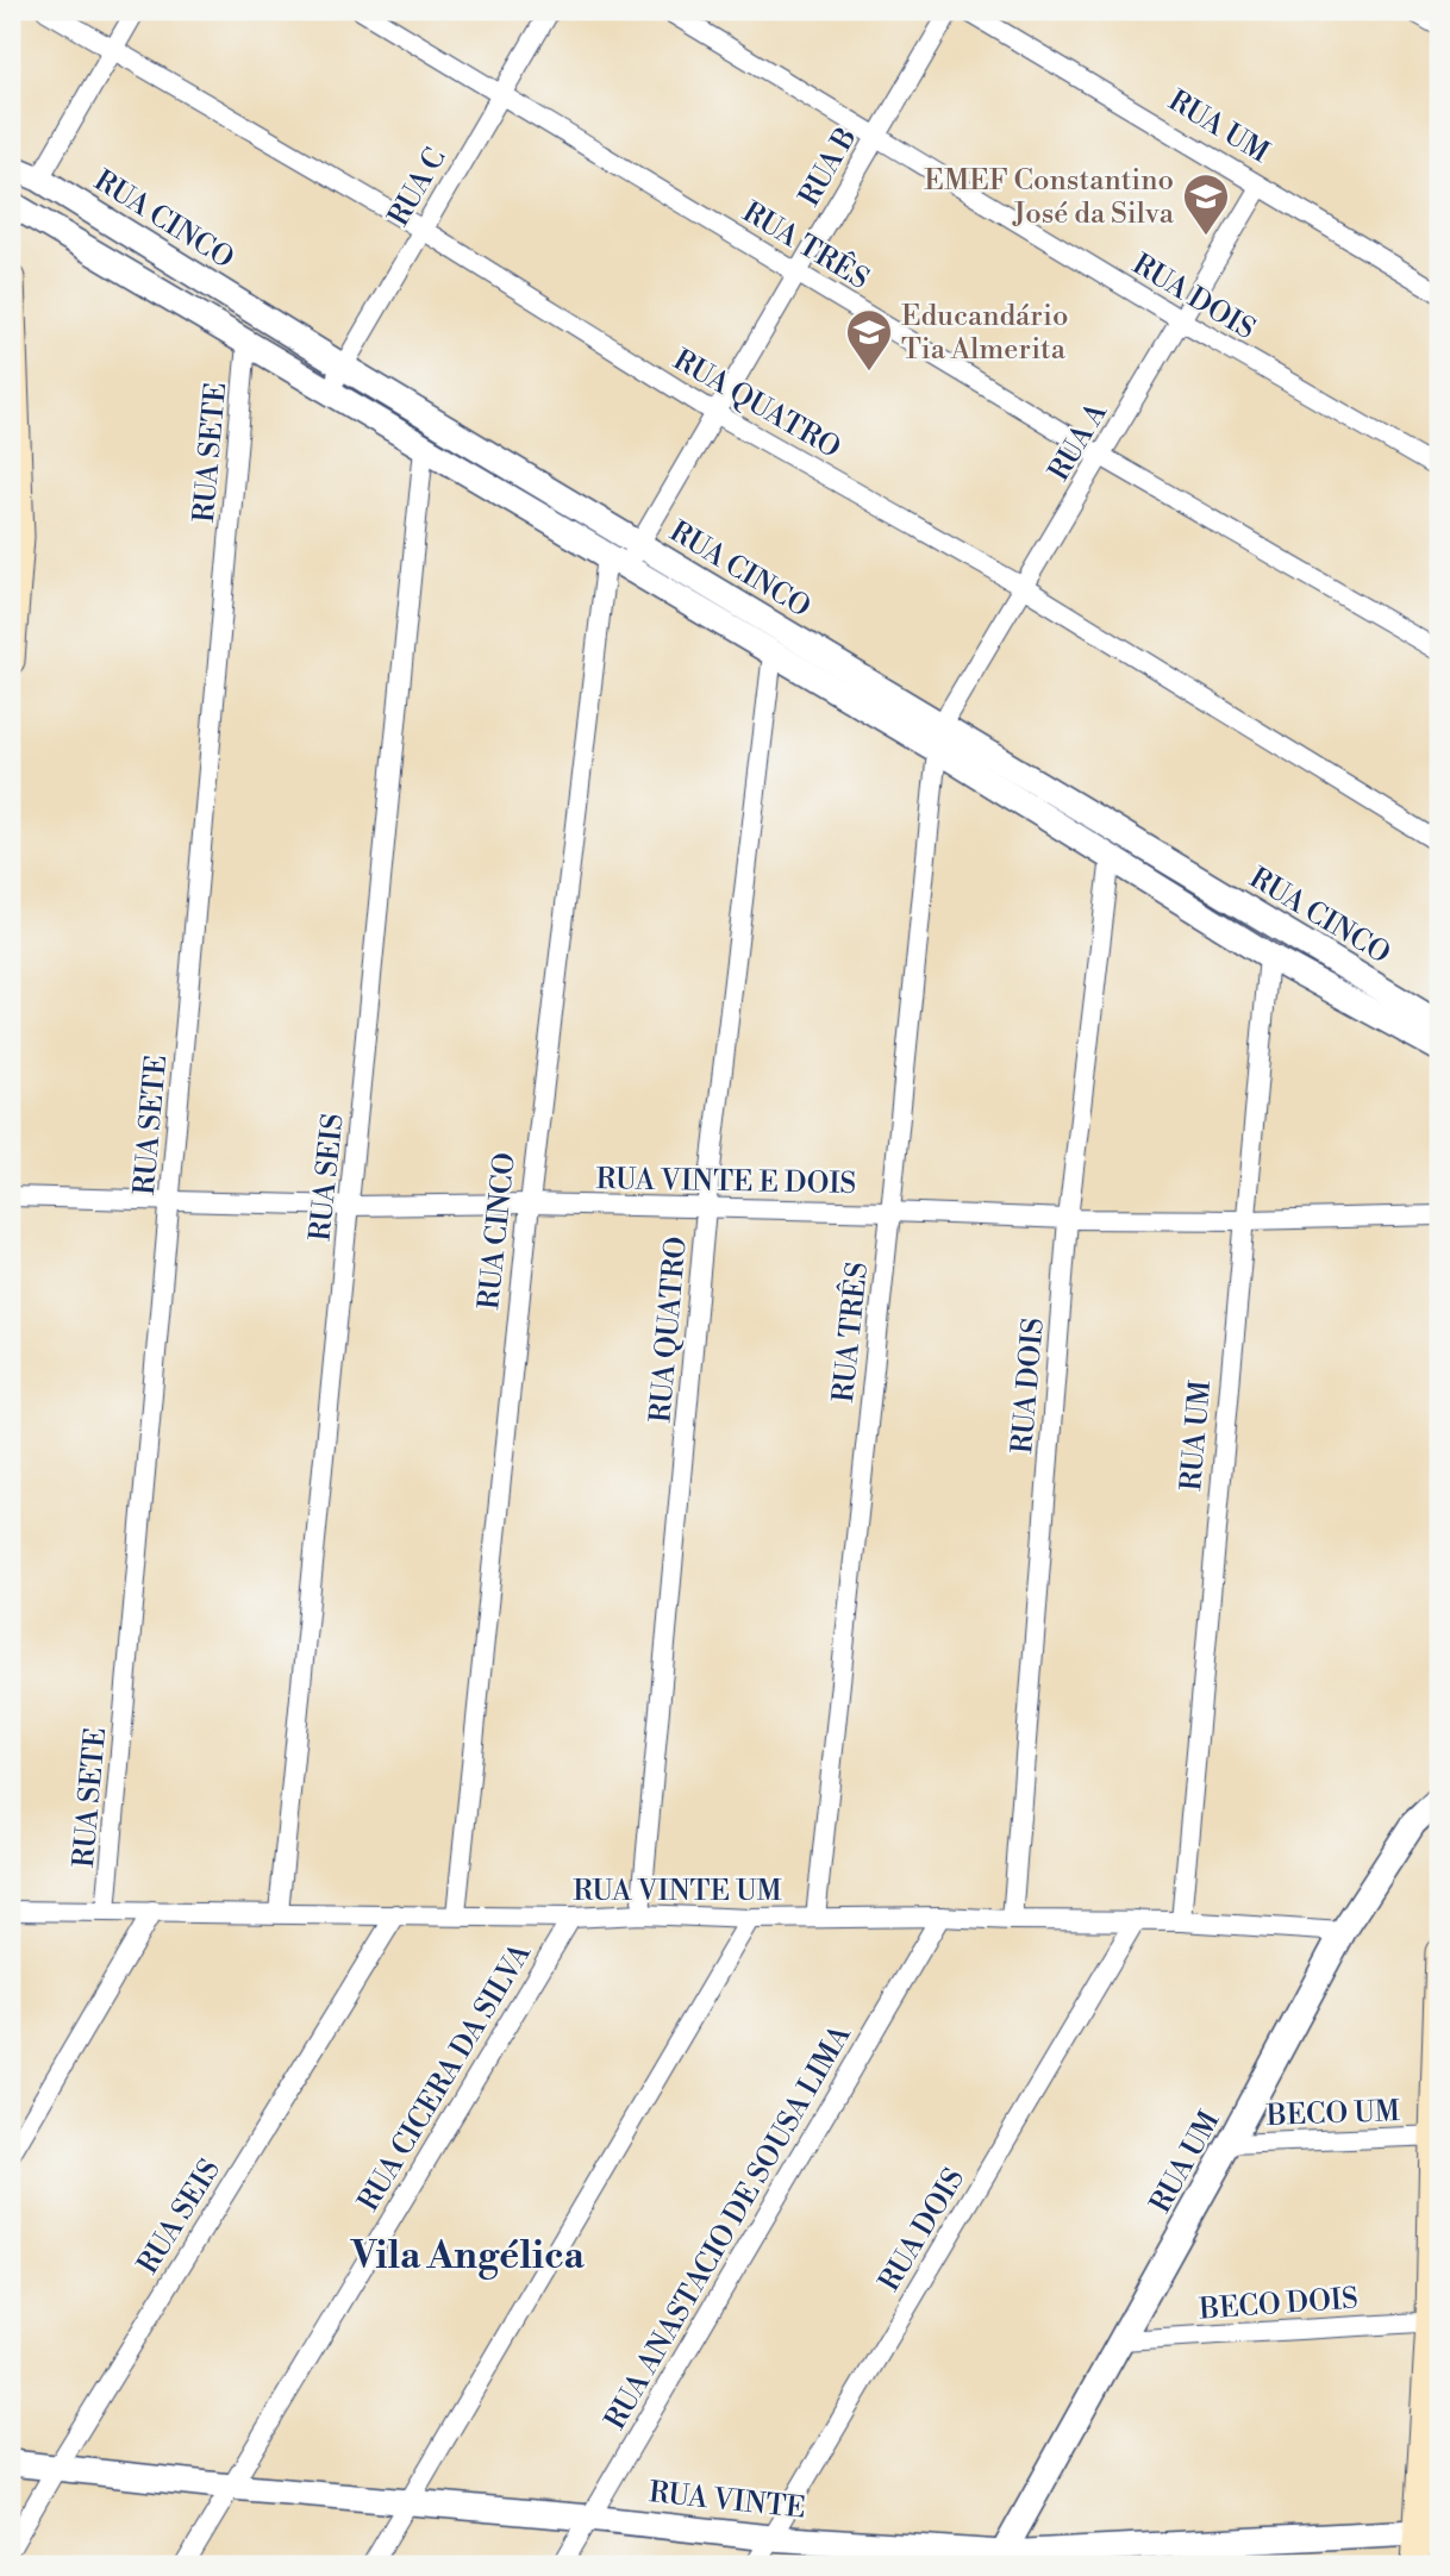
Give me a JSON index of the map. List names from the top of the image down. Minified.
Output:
{"streets":{"street":["RUA UM","RUA B","RUA C","RUA CINCO","RUA TRÊS","RUA DOIS","RUA QUATRO","RUA A","RUA SETE","RUA SEIS","RUA VINTE E DOIS","RUA VINTE UM","RUA CICERA DA SILVA","BECO UM","RUA ANASTACIO DE SOUSA LIMA","BECO DOIS","RUA VINTE"]},"crossings":[["RUA UM","RUA CINCO"],["RUA UM","RUA A"],["RUA UM","RUA VINTE E DOIS"],["RUA UM","RUA VINTE UM"],["RUA UM","BECO UM"],["RUA UM","BECO DOIS"],["RUA UM","RUA VINTE"],["RUA B","RUA CINCO"],["RUA B","RUA TRÊS"],["RUA B","RUA DOIS"],["RUA B","RUA QUATRO"],["RUA C","RUA CINCO"],["RUA C","RUA TRÊS"],["RUA C","RUA QUATRO"],["RUA CINCO","RUA TRÊS"],["RUA CINCO","RUA DOIS"],["RUA CINCO","RUA QUATRO"],["RUA CINCO","RUA A"],["RUA CINCO","RUA SETE"],["RUA CINCO","RUA SEIS"],["RUA CINCO","RUA VINTE E DOIS"],["RUA CINCO","RUA VINTE UM"],["RUA TRÊS","RUA A"],["RUA TRÊS","RUA VINTE E DOIS"],["RUA TRÊS","RUA VINTE UM"],["RUA DOIS","RUA A"],["RUA DOIS","RUA VINTE E DOIS"],["RUA DOIS","RUA VINTE UM"],["RUA DOIS","RUA VINTE"],["RUA QUATRO","RUA A"],["RUA QUATRO","RUA VINTE E DOIS"],["RUA QUATRO","RUA VINTE UM"],["RUA SETE","RUA VINTE E DOIS"],["RUA SETE","RUA VINTE UM"],["RUA SEIS","RUA VINTE E DOIS"],["RUA SEIS","RUA VINTE UM"],["RUA SEIS","RUA VINTE"],["RUA VINTE UM","RUA CICERA DA SILVA"],["RUA VINTE UM","RUA ANASTACIO DE SOUSA LIMA"],["RUA CICERA DA SILVA","RUA VINTE"],["RUA ANASTACIO DE SOUSA LIMA","RUA VINTE"]],"districts":["Vila Angélica"],"places":{"school or university":["EMEF Constantino José da Silva","Educandário Tia Almerita"]}}
